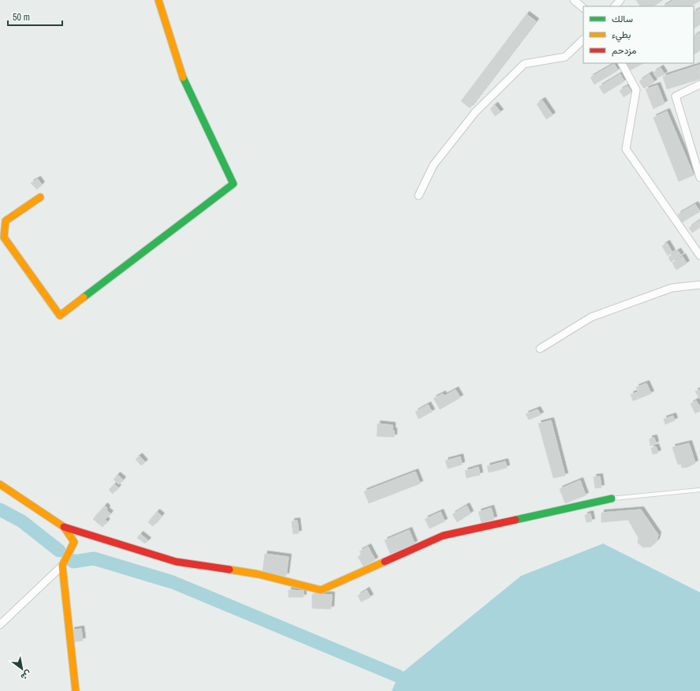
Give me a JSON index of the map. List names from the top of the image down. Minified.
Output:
{"legend":["سالك","بطيء","مزدحم"],"scale_bar":"50 m","north":"bottom right"}
